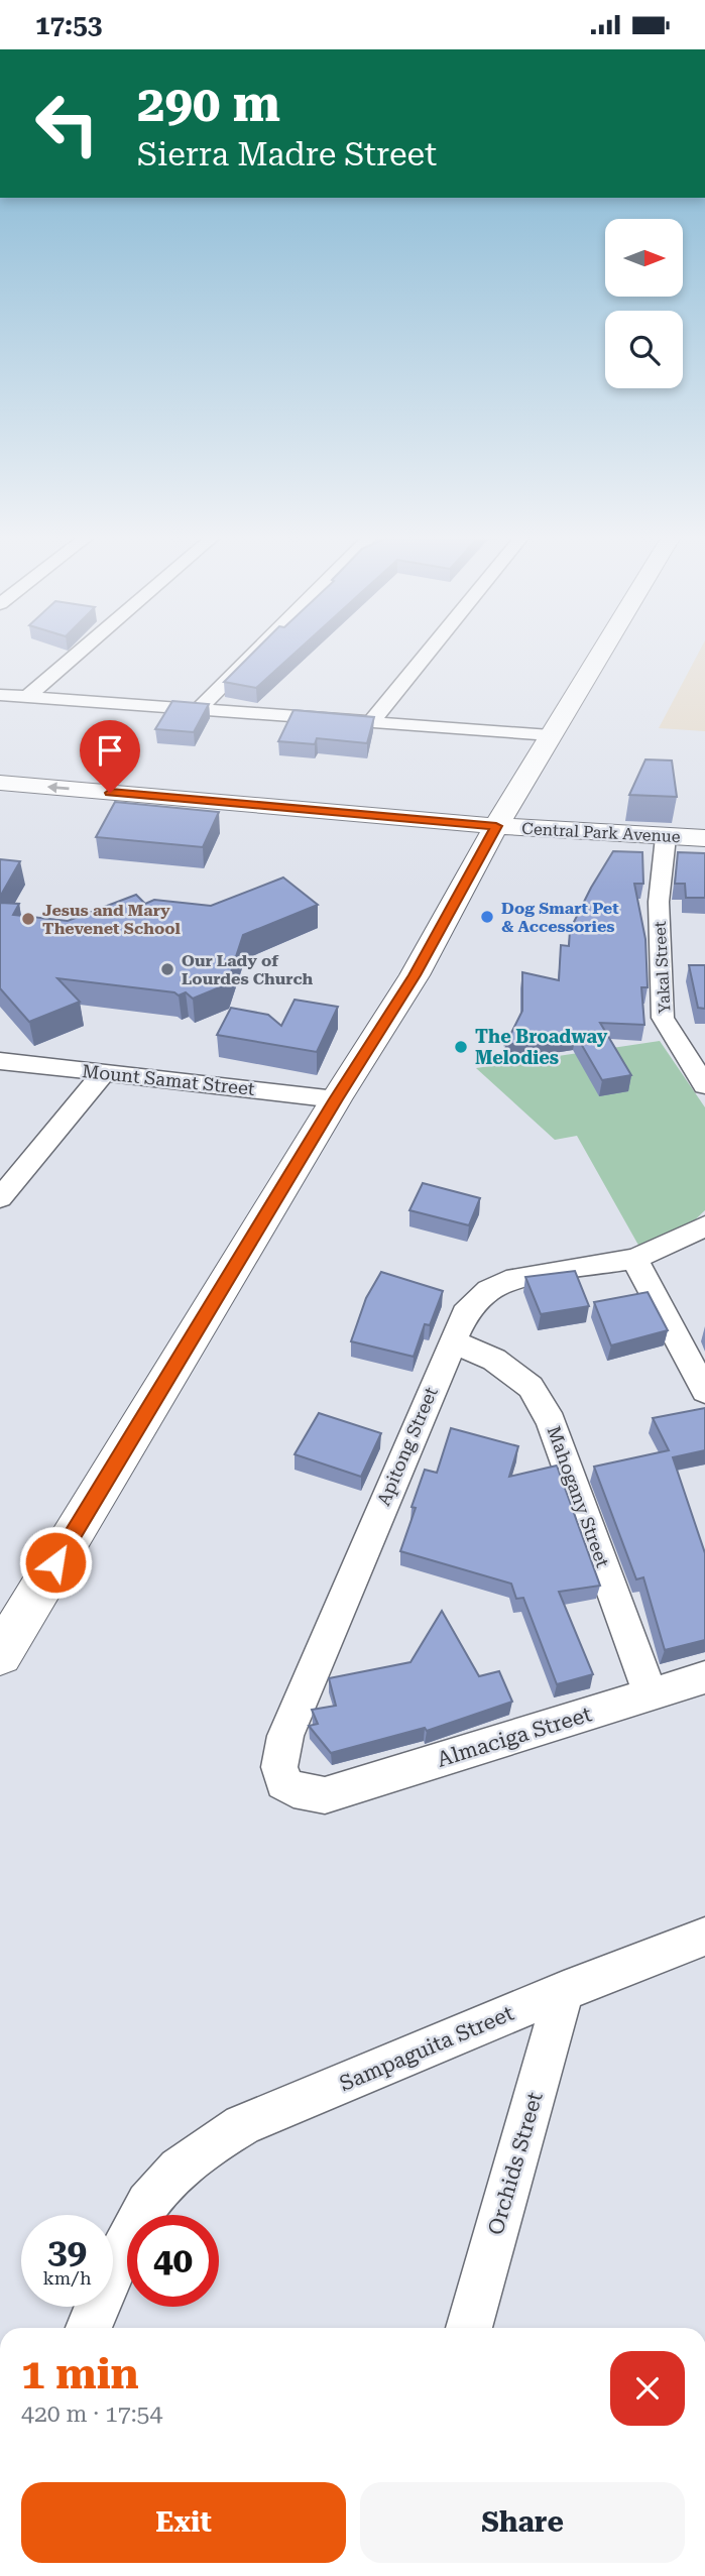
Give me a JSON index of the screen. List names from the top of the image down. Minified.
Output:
{"streets":{"street":["Central Park Avenue","Yakal Street","Mount Samat Street","Apitong Street","Mahogany Street","Almaciga Street","Sampaguita Street","Orchids Street"]},"crossings":[["Central Park Avenue","Yakal Street"],["Apitong Street","Mahogany Street"],["Apitong Street","Almaciga Street"],["Mahogany Street","Almaciga Street"],["Sampaguita Street","Orchids Street"]],"places":["Dog Smart Pet & Accessories","Jesus and Mary Thevenet School","Our Lady of Lourdes Church","The Broadway Melodies"],"north":"right","page":{"status":"17:53","turn":["290 m","Sierra Madre Street"],"speed":"39 km/h","limit":"40","heading":["1 min","420 m · 17:54"],"buttons":["Exit","Share"]}}
